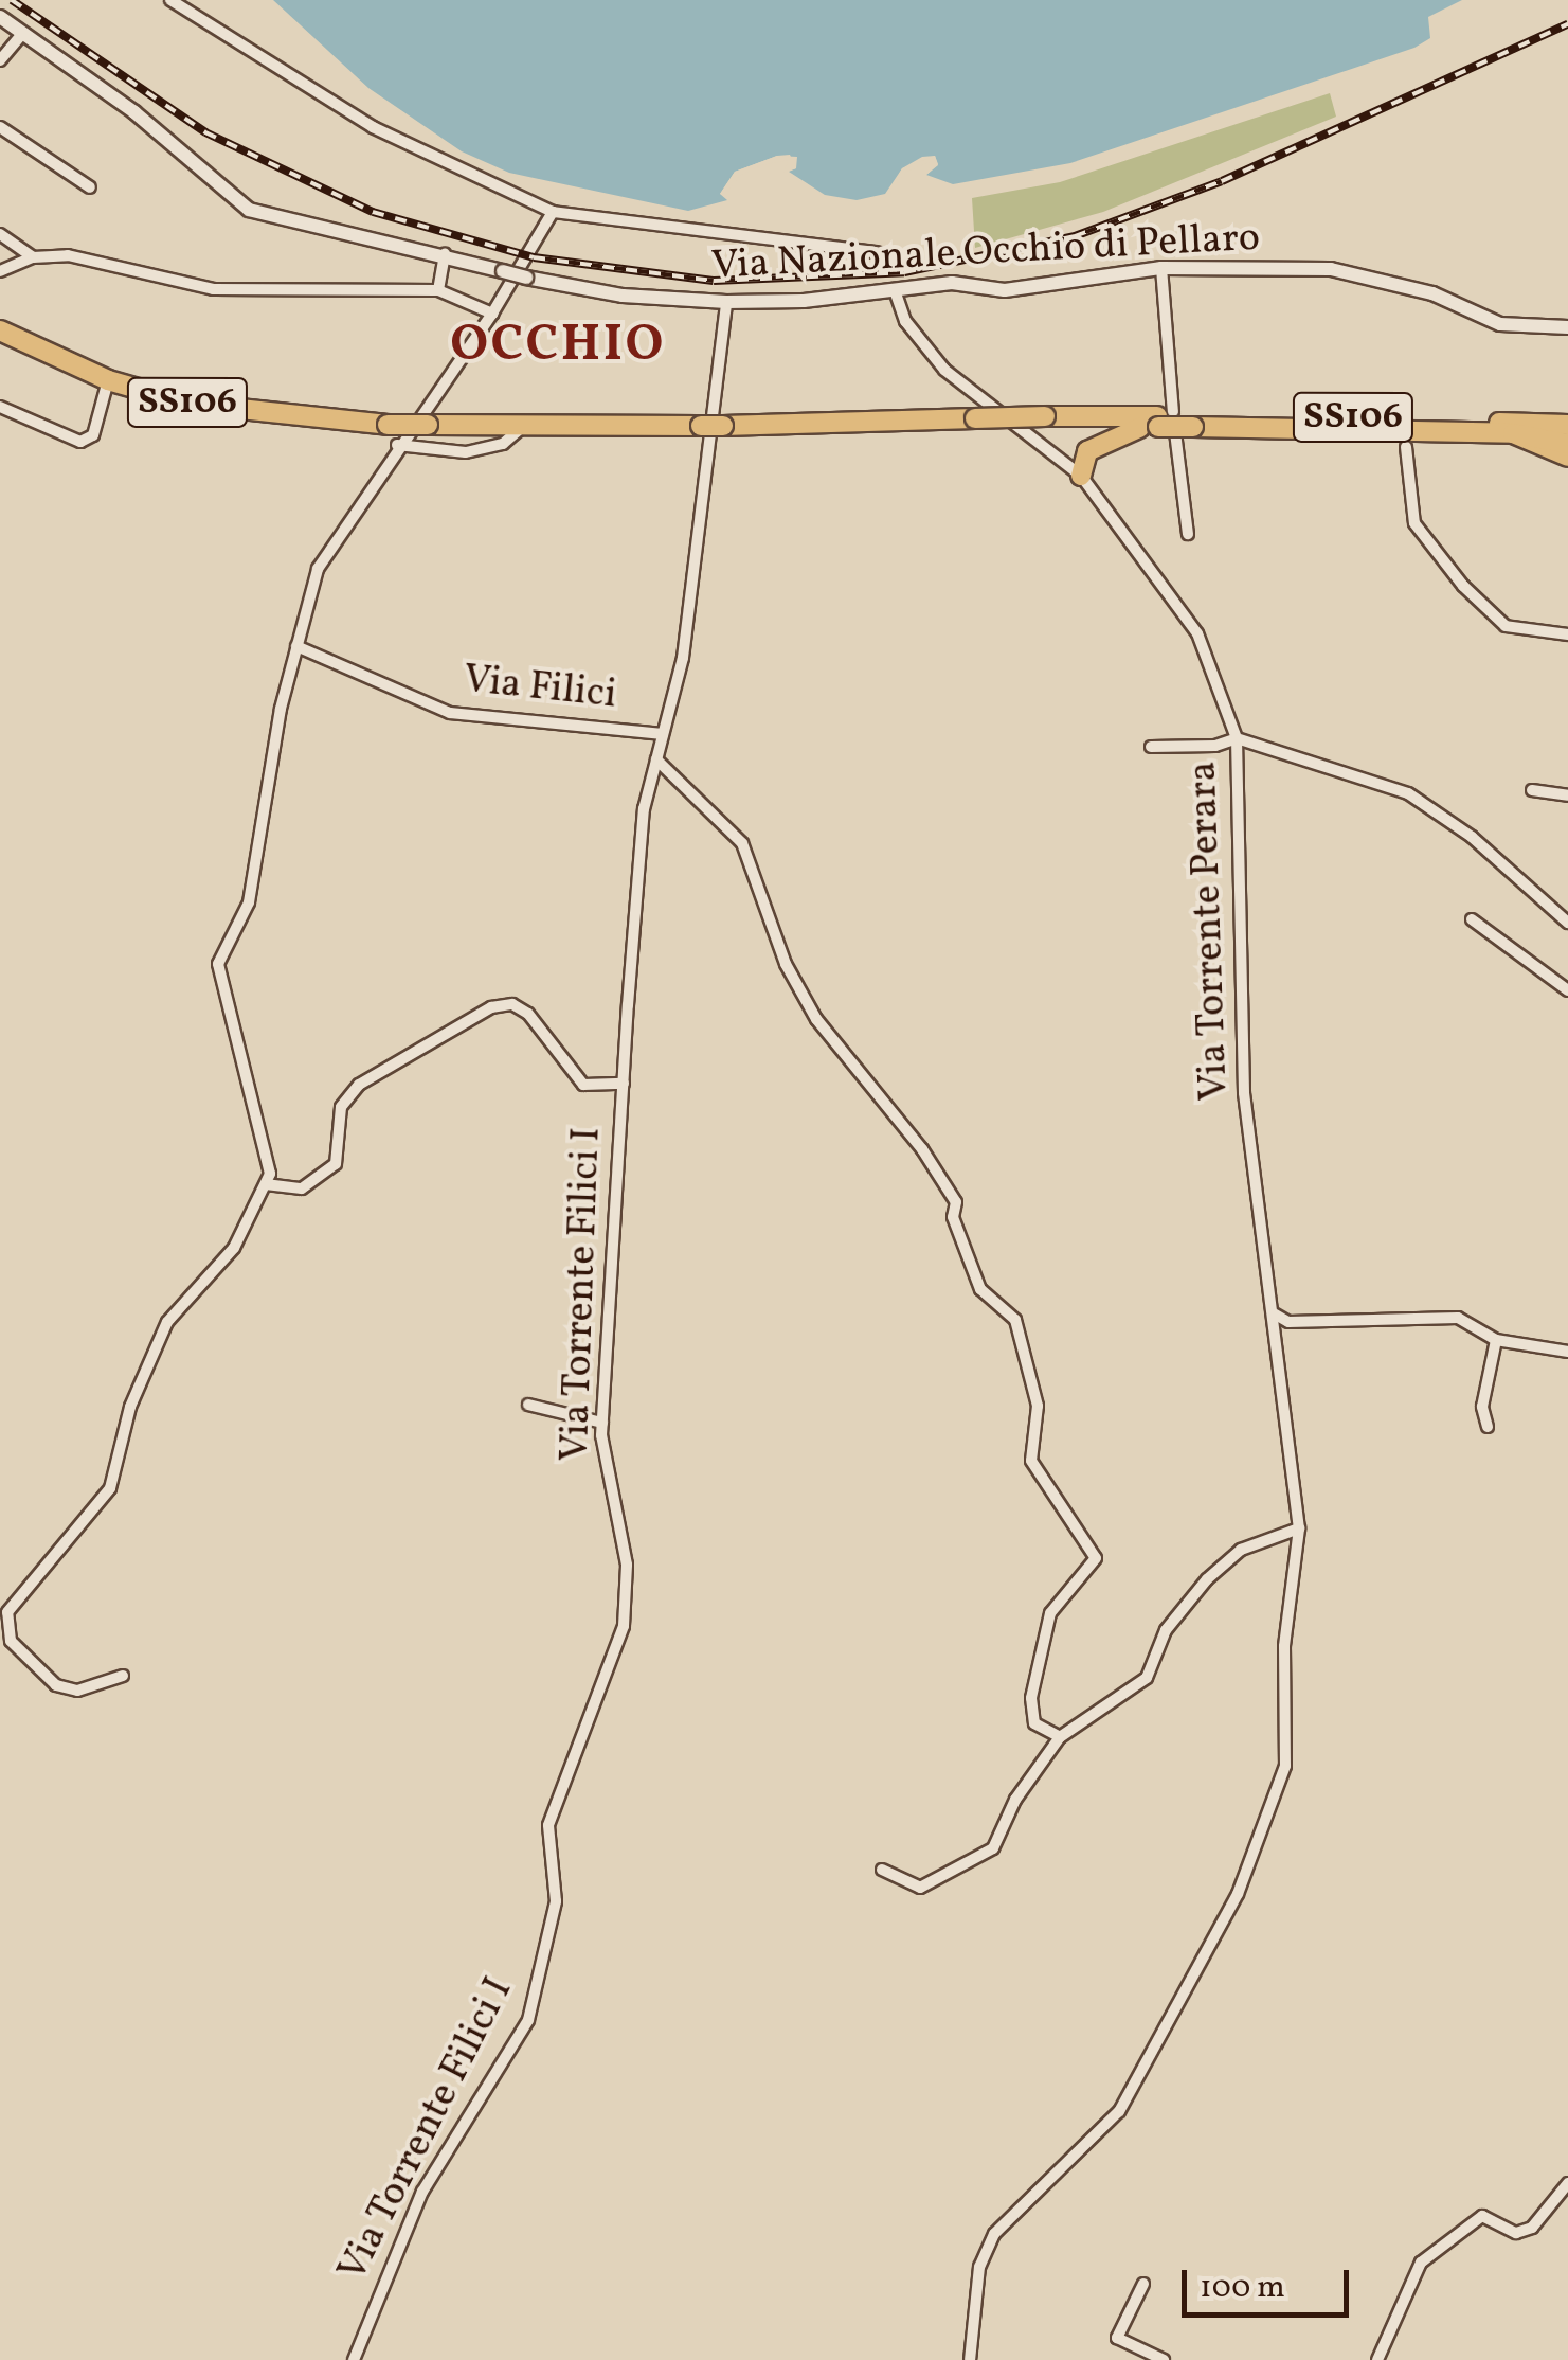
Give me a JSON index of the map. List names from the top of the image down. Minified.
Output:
{"streets":{"main road":["SS106"],"street":["Via Nazionale Occhio di Pellaro","Via Filici","Via Torrente Perara","Via Torrente Filici I"]},"crossings":[["Via Nazionale Occhio di Pellaro","Via Torrente Perara"],["Via Nazionale Occhio di Pellaro","Via Torrente Filici I"],["Via Filici","Via Torrente Filici I"]],"districts":["OCCHIO"],"scale_bar":"100 m"}
